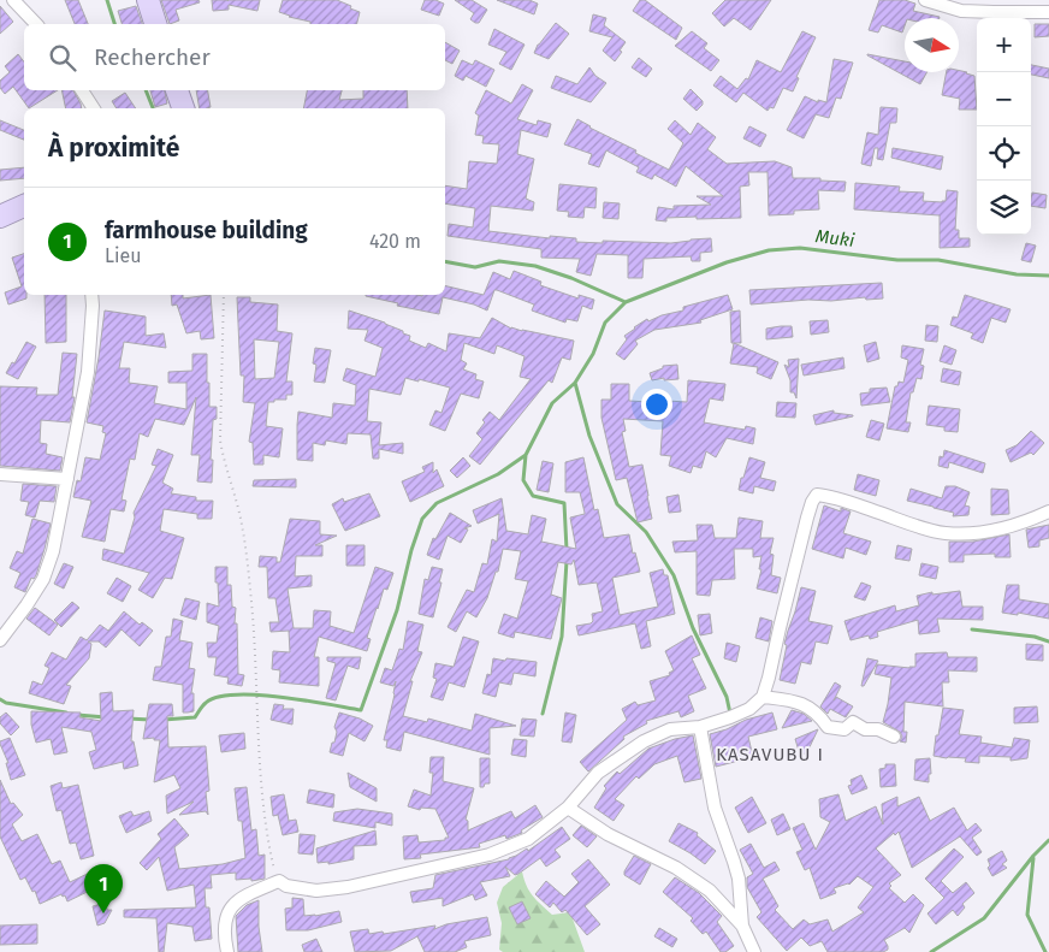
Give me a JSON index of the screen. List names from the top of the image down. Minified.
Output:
{"districts":["KASAVUBU I"],"water":["Muki"],"north":"right","page":{"map_buttons":["+","−"],"search":"Rechercher","heading":"À proximité","list":[{"mark":"1","name":"farmhouse building","note":"Lieu","value":"420 m"}],"pins":"1"}}
